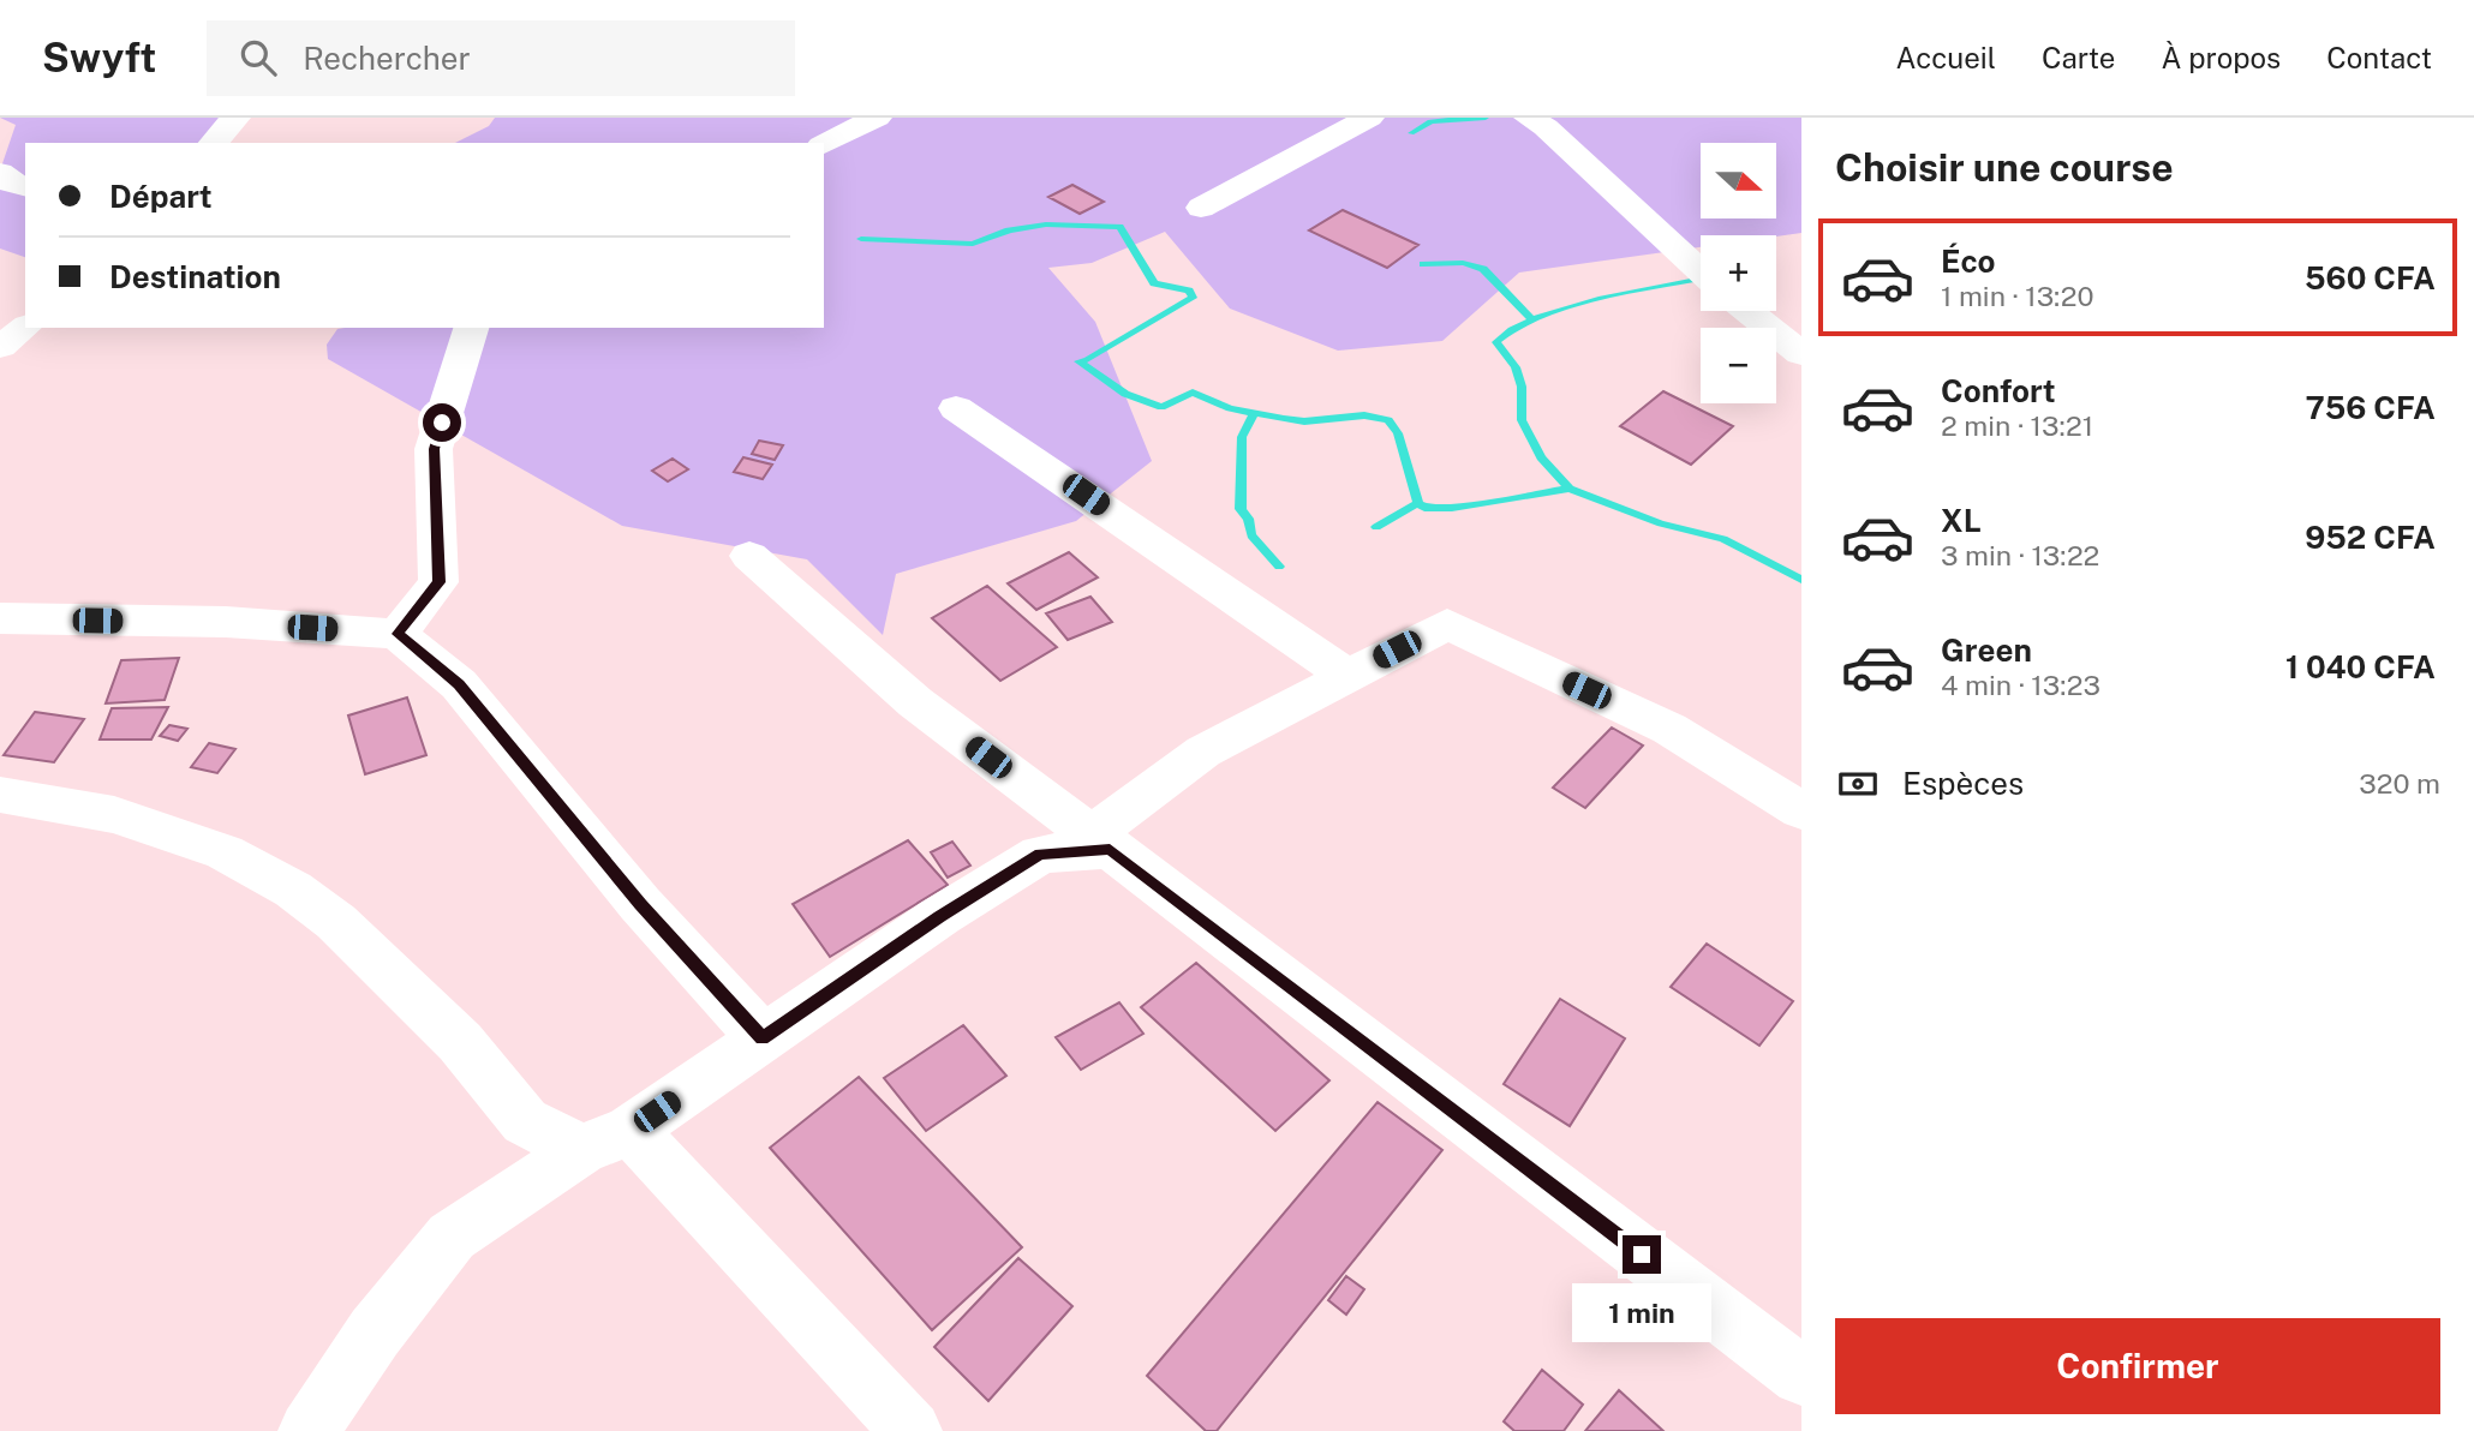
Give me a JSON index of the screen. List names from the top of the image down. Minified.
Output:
{"north":"right","page":{"header":"Swyft","search":"Rechercher","nav":["Accueil","Carte","À propos","Contact"],"heading":"Choisir une course","map_buttons":["+","−"],"banner":["Départ","Destination"],"list":[{"name":"Éco","note":"1 min · 13:20","value":"560 CFA"},{"name":"Confort","note":"2 min · 13:21","value":"756 CFA"},{"name":"XL","note":"3 min · 13:22","value":"952 CFA"},{"name":"Green","note":"4 min · 13:23","value":"1 040 CFA"}],"pay":["Espèces","320 m"],"bubble":"1 min","buttons":"Confirmer"}}
